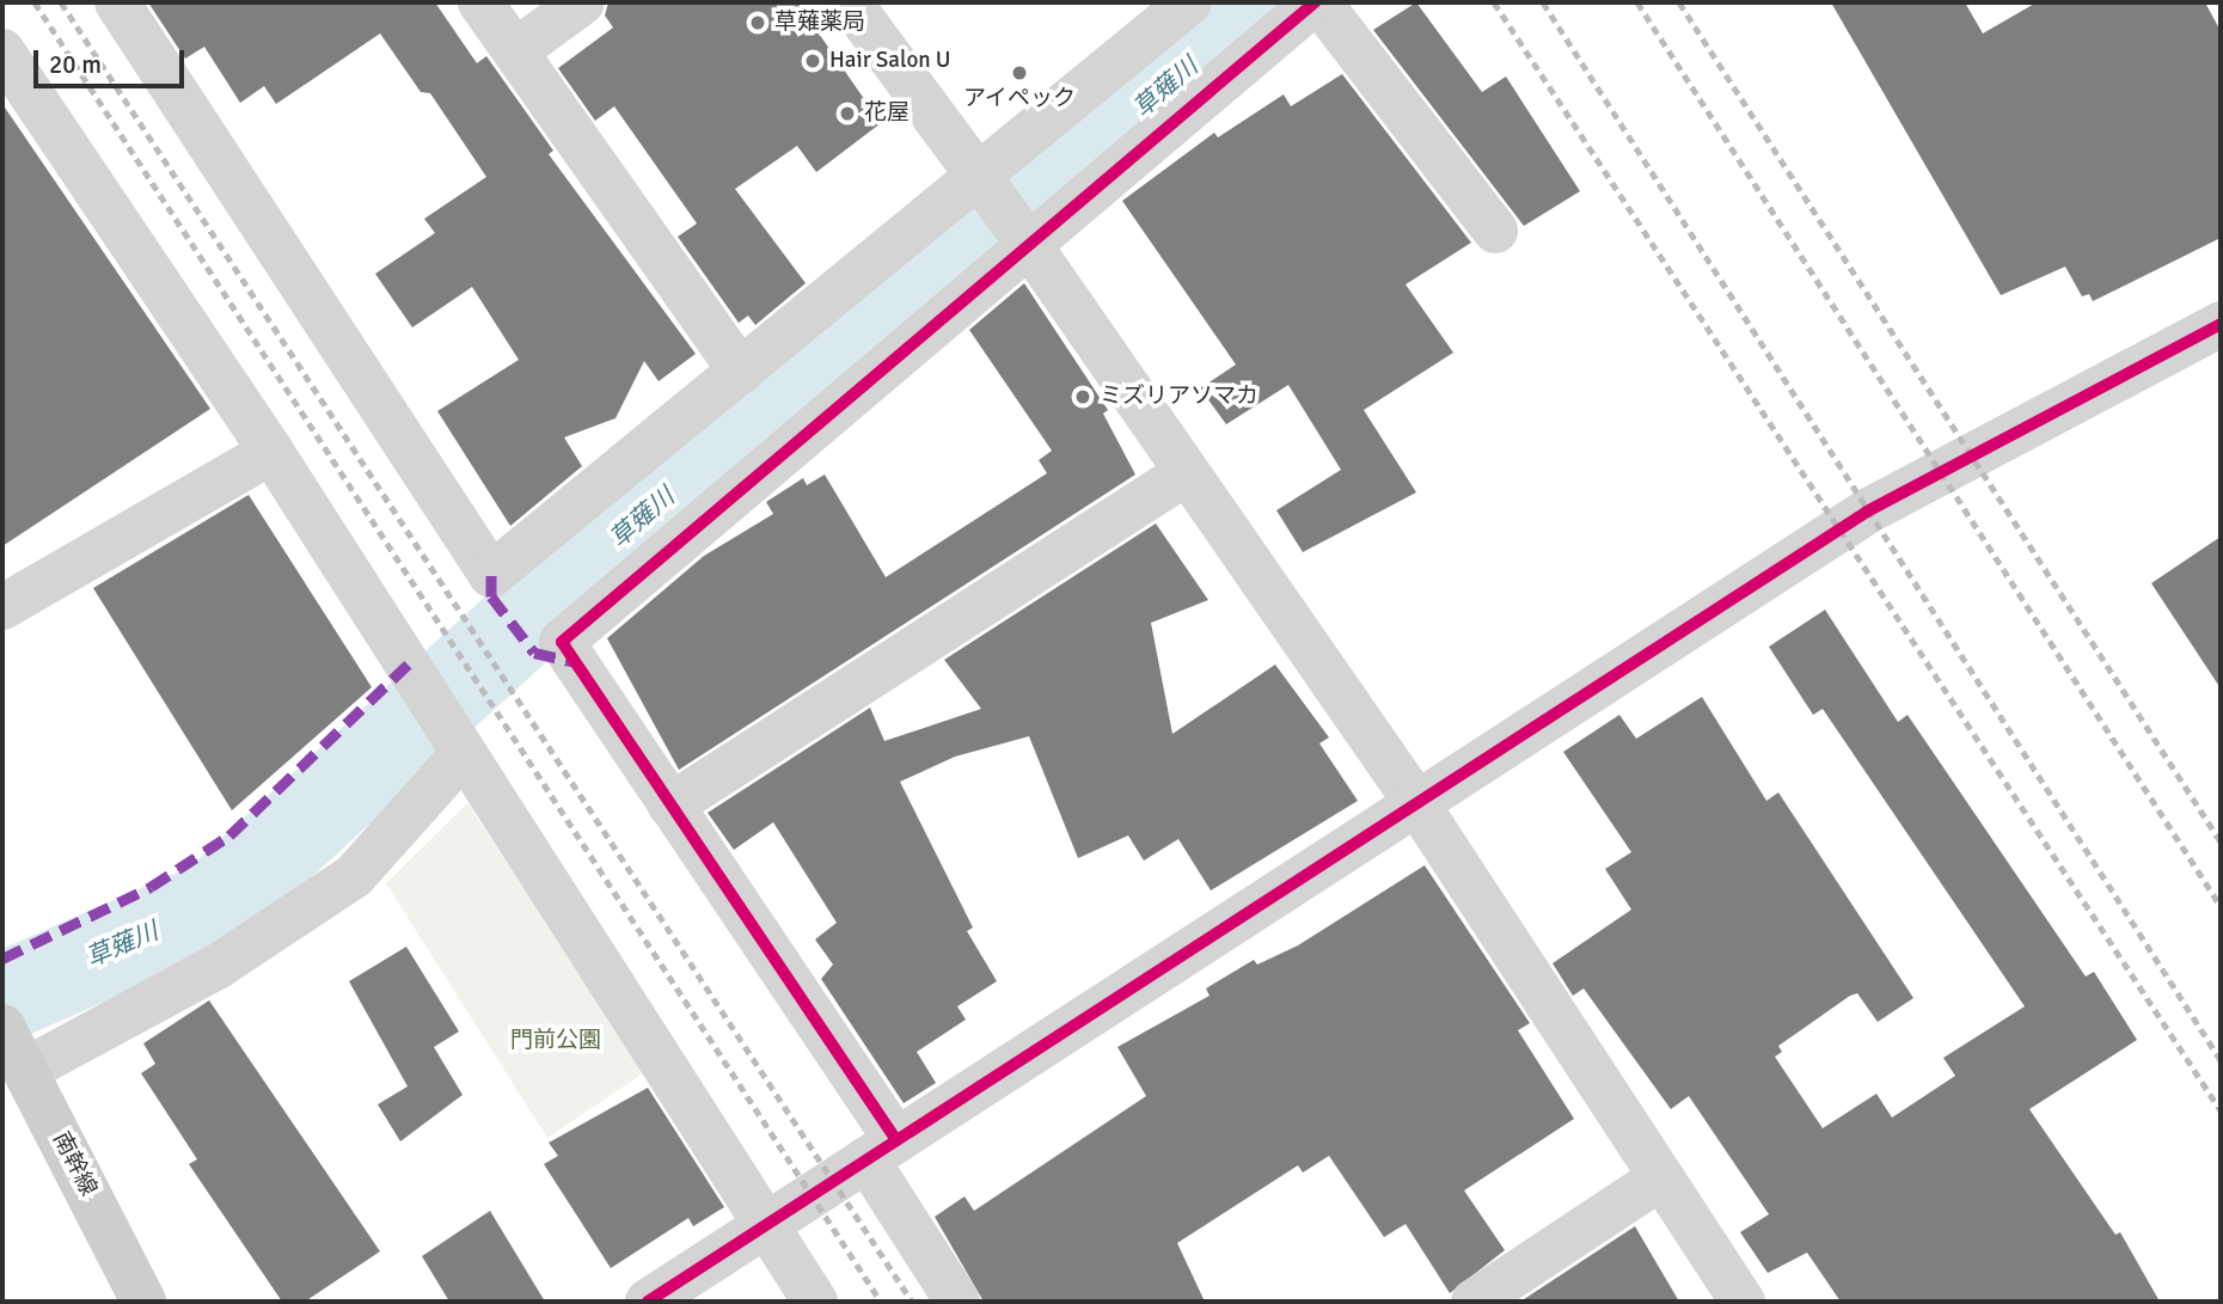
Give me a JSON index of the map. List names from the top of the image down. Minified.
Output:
{"streets":{"main road":["南幹線"]},"water":["草薙川"],"parks":["門前公園"],"places":["草薙薬局","Hair Salon U","アイペック","花屋","ミズリアソマカ"],"scale_bar":"20 m"}
